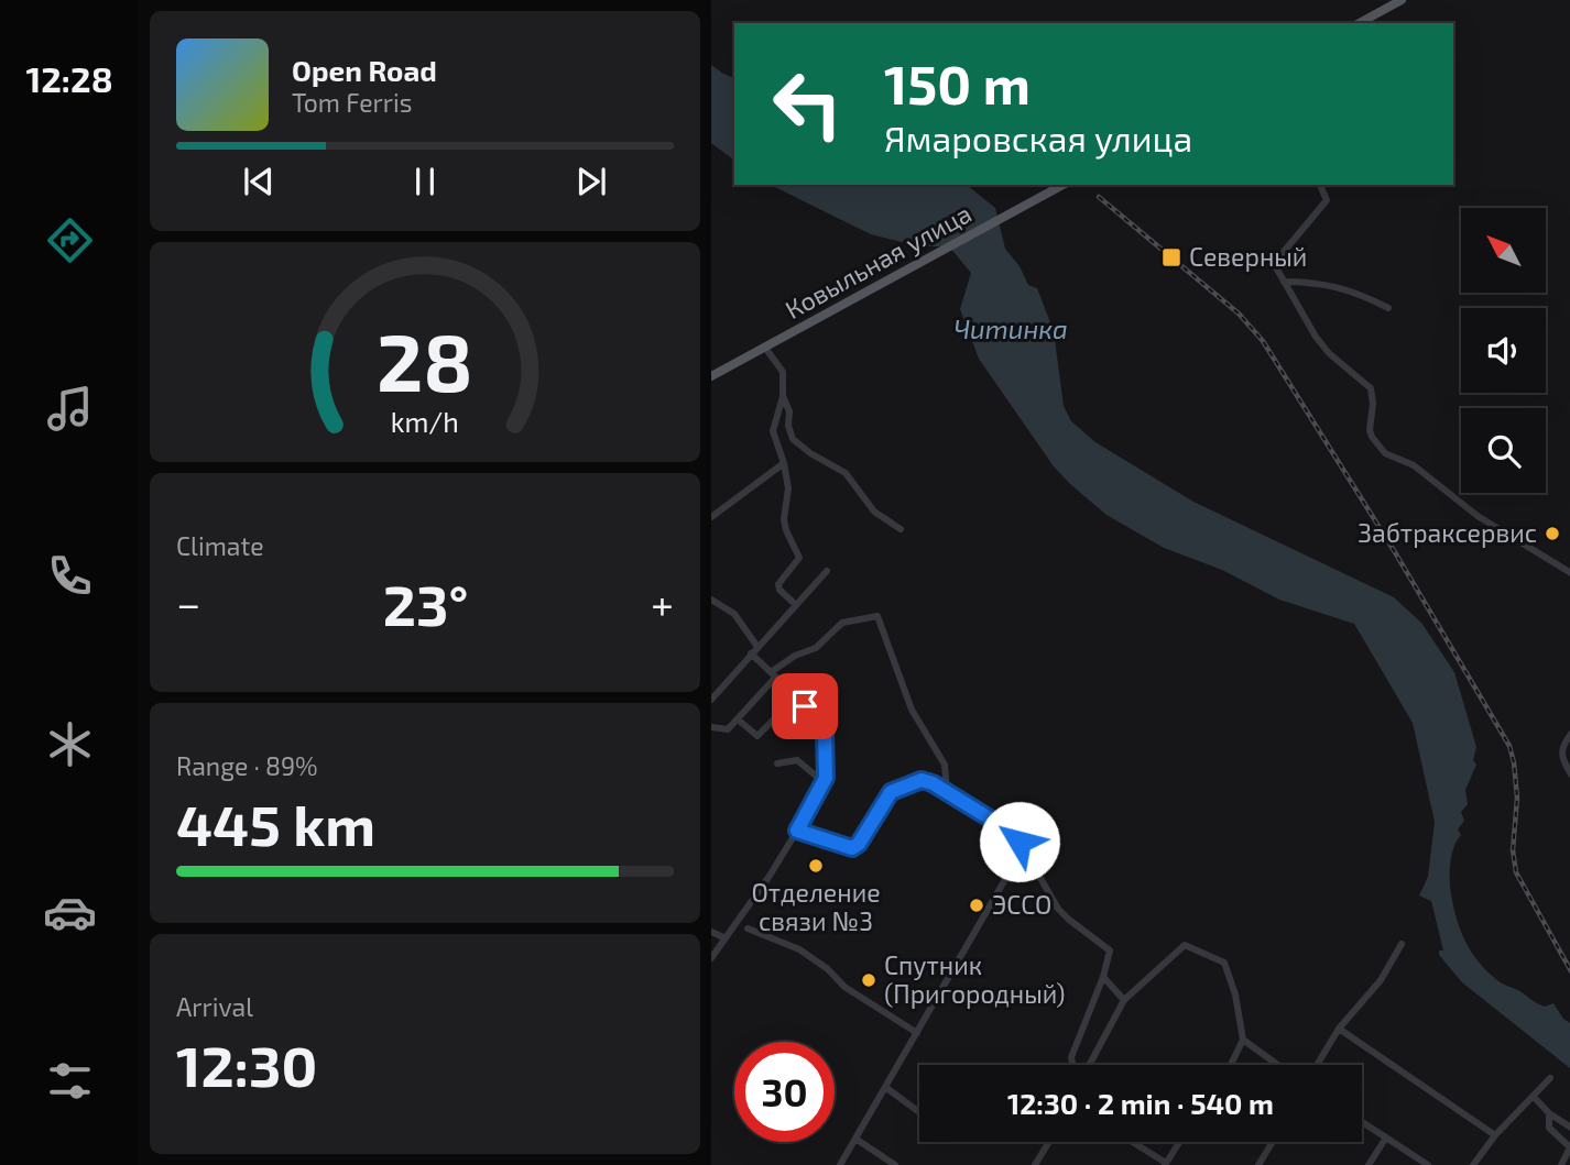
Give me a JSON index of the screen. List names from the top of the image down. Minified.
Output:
{"streets":{"main road":["Ковыльная улица"]},"water":["Читинка"],"places":{"transit":["Северный"],"other":["Забтраксервис","Отделение связи №3","ЭССО","Спутник (Пригородный)"]},"north":"top left","page":{"tabs":"12:28","turn":["150 m","Ямаровская улица"],"song":["Open Road","Tom Ferris"],"tile":["Climate",["Range · 89%","445 km"],["Arrival","12:30"]],"heat":["−","23°","+"],"limit":"30","trip":"12:30 · 2 min · 540 m","gauge":["28","km/h"]}}
